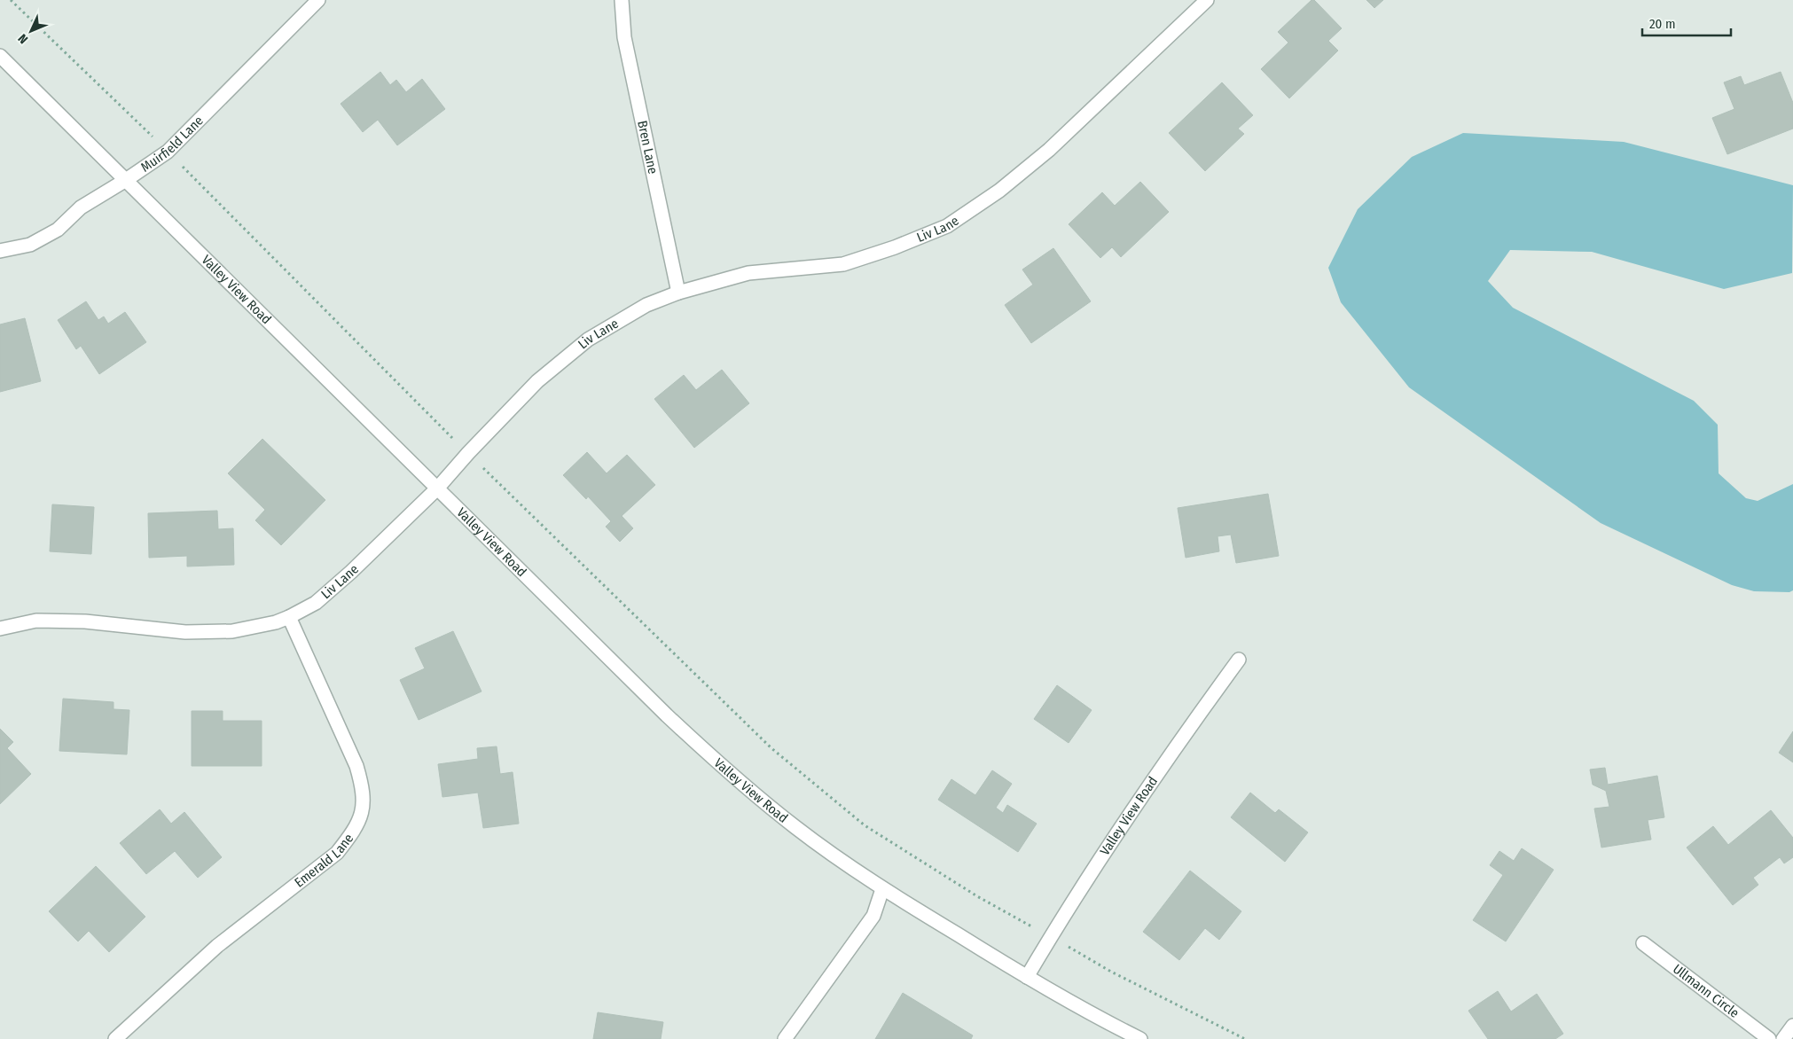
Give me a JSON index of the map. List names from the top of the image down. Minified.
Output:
{"streets":{"street":["Muirfield Lane","Bren Lane","Liv Lane","Valley View Road","Emerald Lane","Ullmann Circle"]},"crossings":[["Muirfield Lane","Valley View Road"],["Bren Lane","Liv Lane"],["Liv Lane","Valley View Road"],["Liv Lane","Emerald Lane"]],"scale_bar":"20 m","north":"bottom left"}
